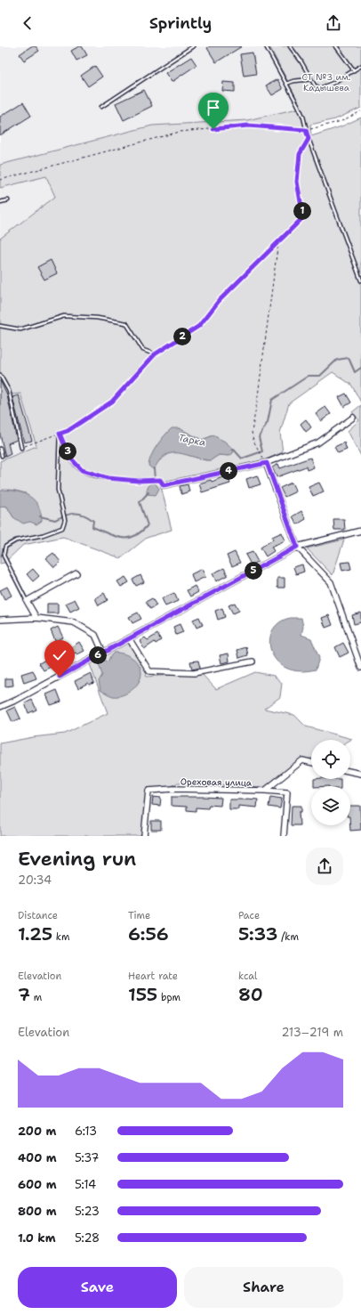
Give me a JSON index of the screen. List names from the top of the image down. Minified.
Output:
{"streets":{"street":["Ореховая улица"]},"water":["Тарка"],"parks":["СТ №3 им. Кадышева"],"page":{"header":"Sprintly","pins":["1","2","3","4","5","6"],"heading":["Evening run","20:34"],"stats":[["Distance","1.25 km"],["Time","6:56"],["Pace","5:33 /km"],["Elevation","7 m"],["Heart rate","155 bpm"],["kcal","80"]],"chart":["Elevation","213–219 m"],"list":[{"name":"200 m","note":"6:13"},{"name":"400 m","note":"5:37"},{"name":"600 m","note":"5:14"},{"name":"800 m","note":"5:23"},{"name":"1.0 km","note":"5:28"}],"buttons":["Save","Share"]}}
